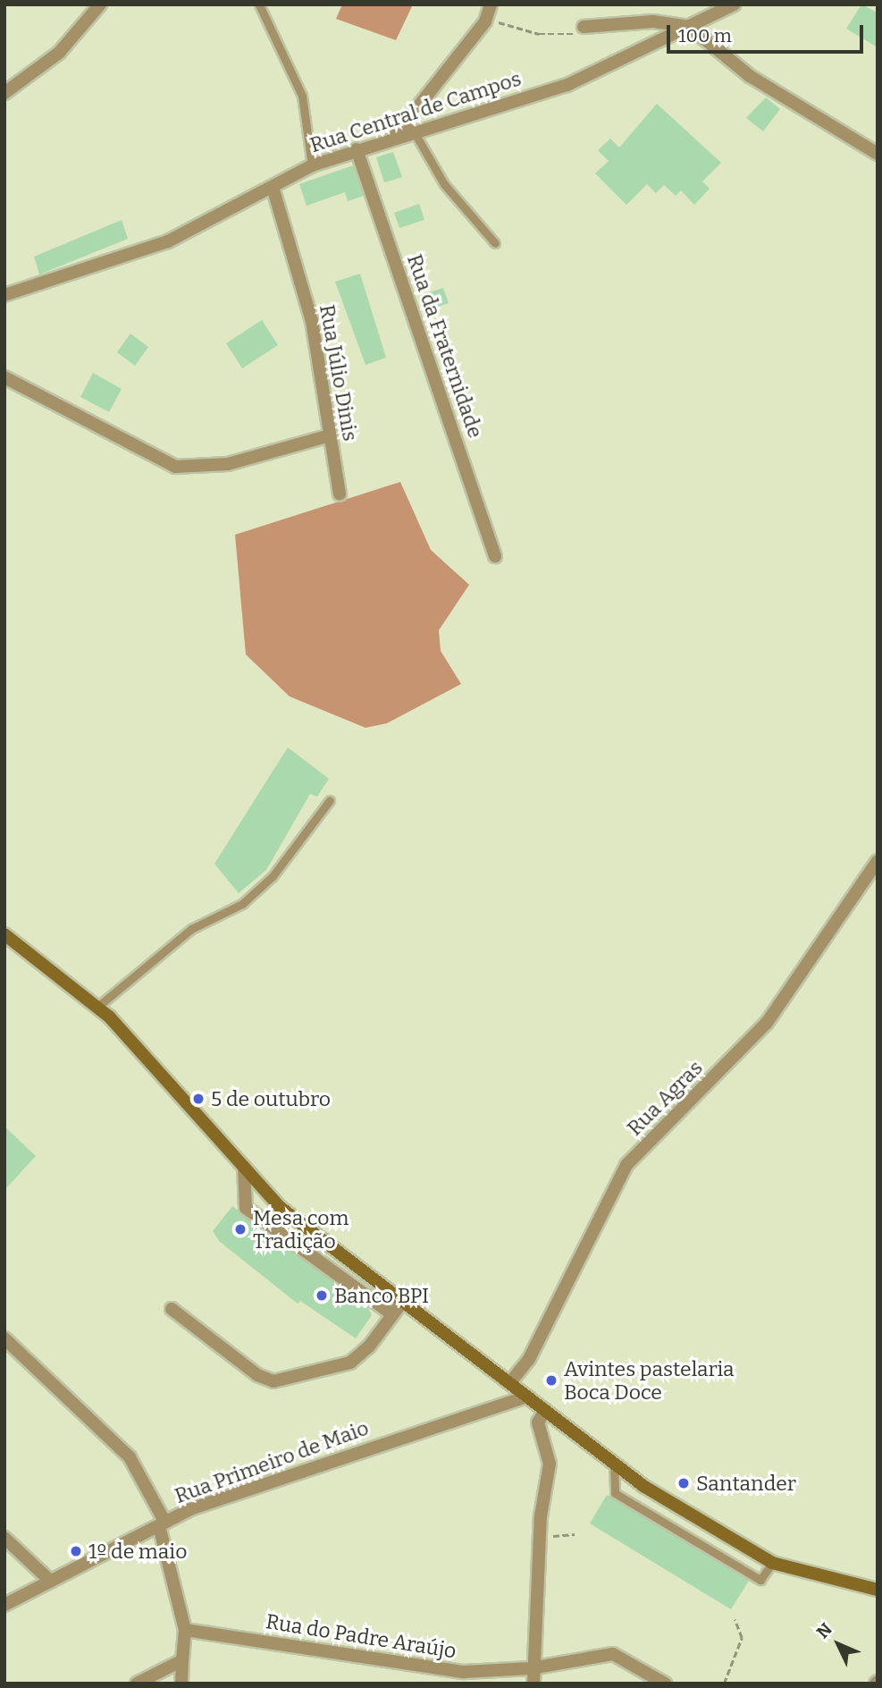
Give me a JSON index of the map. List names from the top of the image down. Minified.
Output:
{"streets":{"street":["Rua Central de Campos","Rua da Fraternidade","Rua Júlio Dinis","Rua Agras","Rua Primeiro de Maio","Rua do Padre Araújo"]},"crossings":[["Rua Central de Campos","Rua da Fraternidade"],["Rua Central de Campos","Rua Júlio Dinis"]],"places":["5 de outubro","Mesa com Tradição","Banco BPI","Avintes pastelaria Boca Doce","Santander","1º de maio"],"scale_bar":"100 m","north":"top left"}
